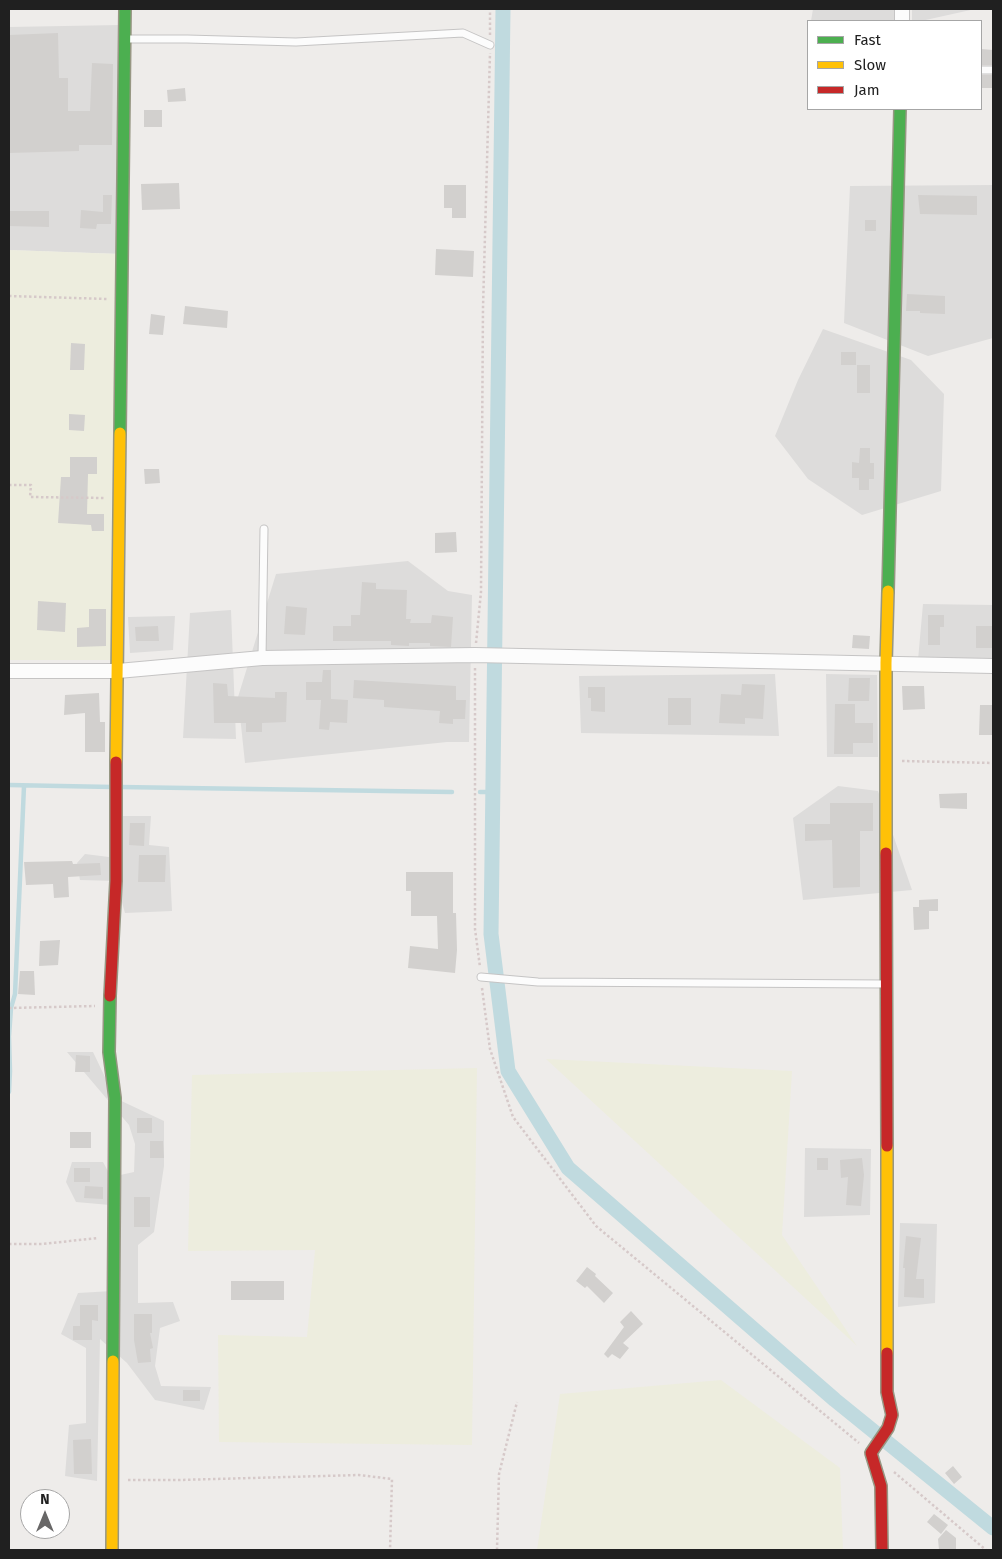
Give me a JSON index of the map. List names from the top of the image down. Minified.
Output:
{"legend":["Fast","Slow","Jam"],"north":"top"}
